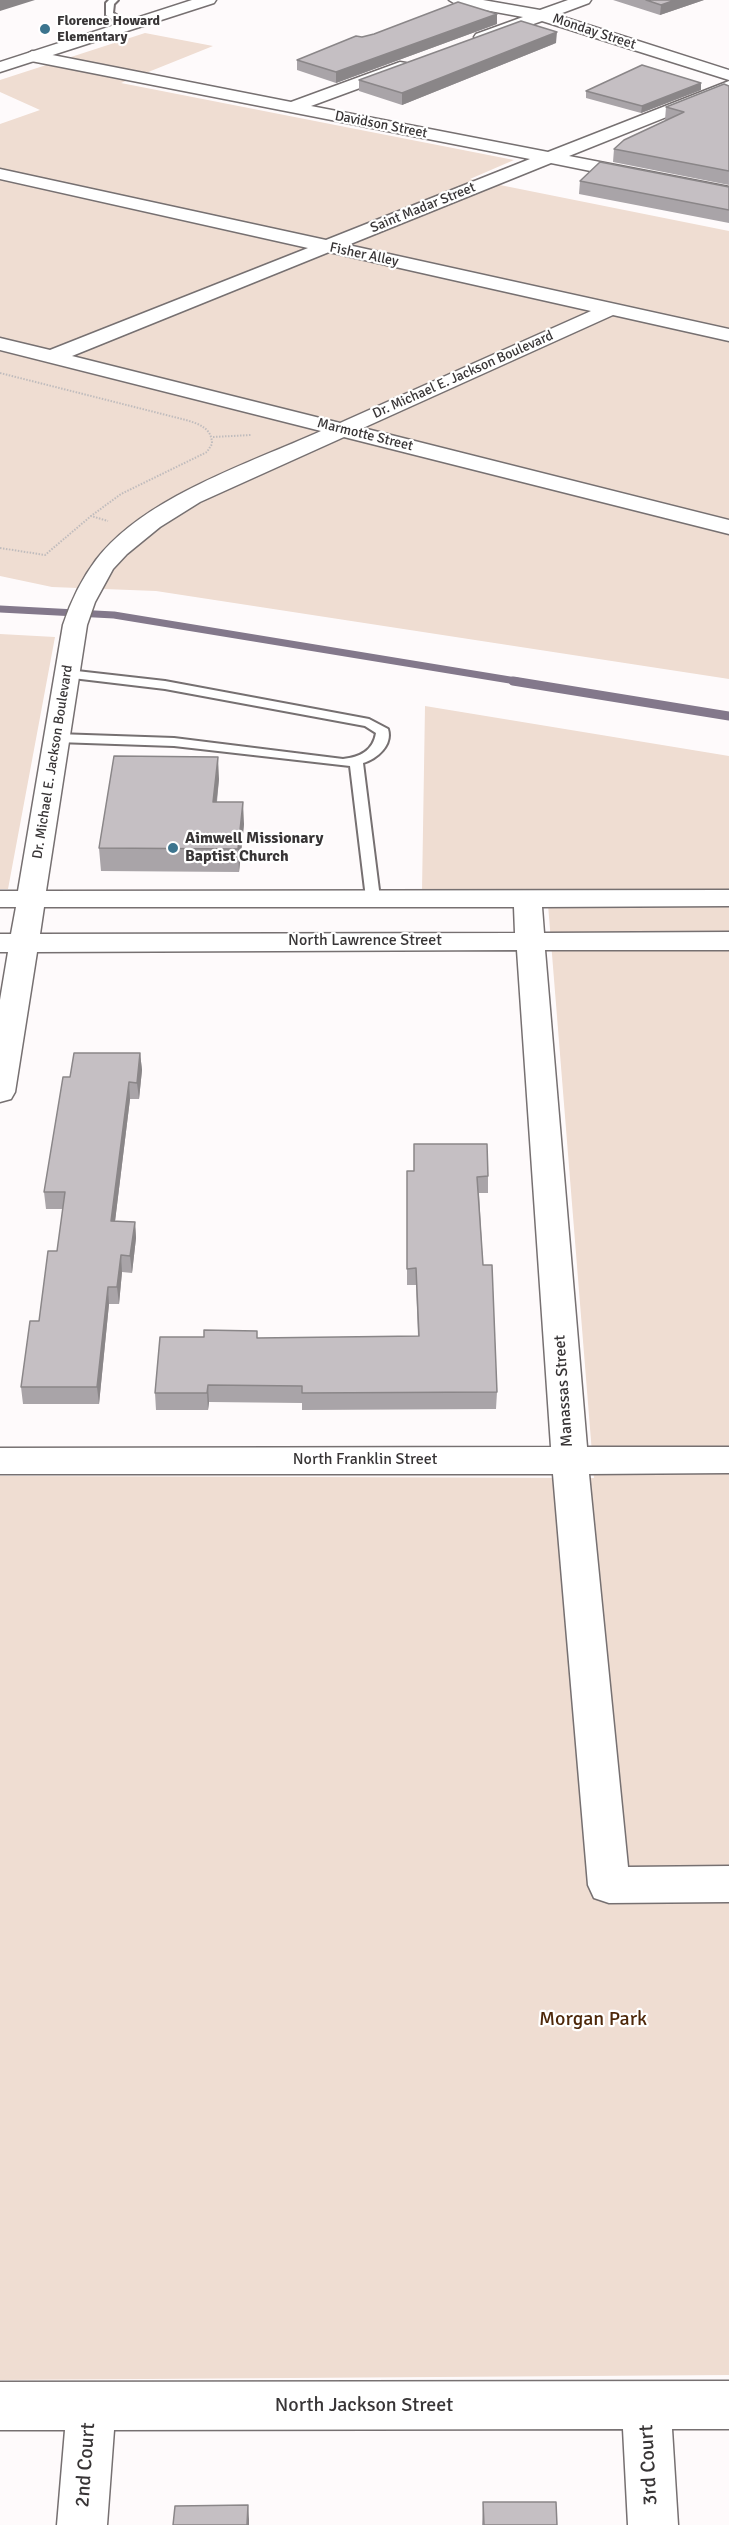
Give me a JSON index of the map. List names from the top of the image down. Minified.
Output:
{"streets":{"street":["Monday Street","Davidson Street","Saint Madar Street","Fisher Alley","Dr. Michael E. Jackson Boulevard","Marmotte Street","North Lawrence Street","Manassas Street","North Franklin Street","North Jackson Street","2nd Court","3rd Court"]},"crossings":[["Davidson Street","Saint Madar Street"],["Saint Madar Street","Fisher Alley"],["Saint Madar Street","Marmotte Street"],["Fisher Alley","Dr. Michael E. Jackson Boulevard"],["Dr. Michael E. Jackson Boulevard","Marmotte Street"],["Dr. Michael E. Jackson Boulevard","North Lawrence Street"],["North Lawrence Street","Manassas Street"],["Manassas Street","North Franklin Street"],["North Jackson Street","2nd Court"],["North Jackson Street","3rd Court"]],"parks":["Morgan Park"],"places":["Florence Howard Elementary","Aimwell Missionary Baptist Church"]}
